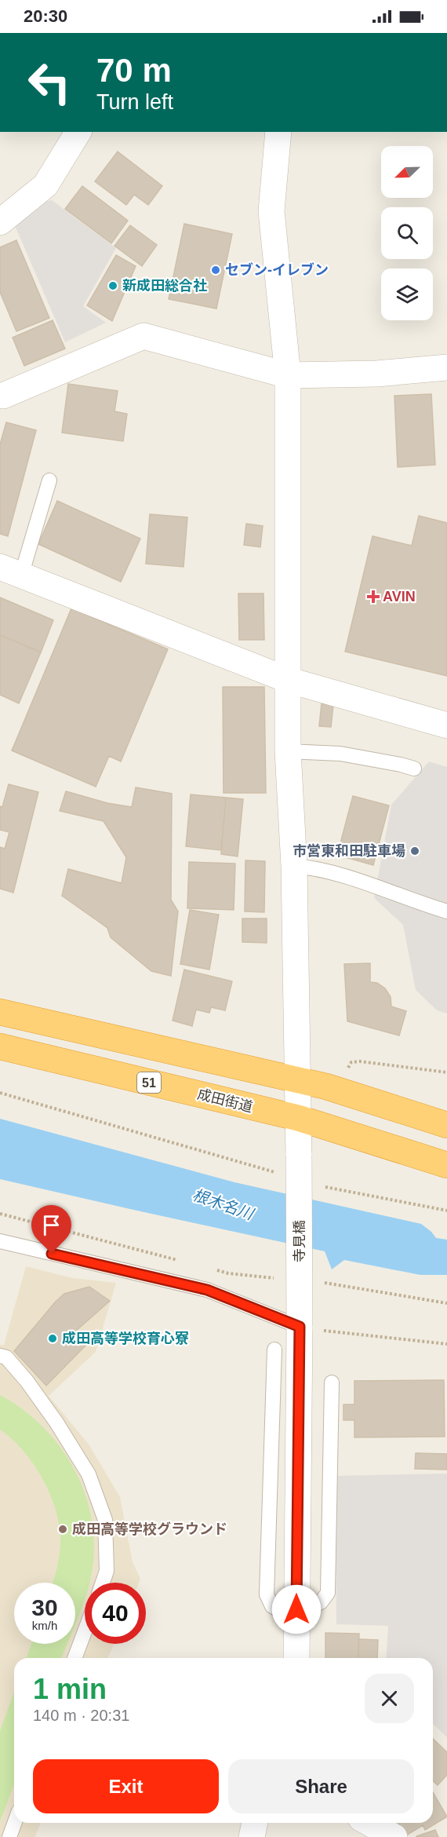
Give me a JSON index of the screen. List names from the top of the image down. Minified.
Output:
{"streets":{"highway":["51","成田街道"],"street":["寺見橋"]},"crossings":[["成田街道","寺見橋"]],"water":["根木名川"],"places":{"other":["セブン-イレブン","新成田総合社","市営東和田駐車場","成田高等学校育心寮","成田高等学校グラウンド"],"health":["AVIN"]},"north":"bottom left","page":{"status":"20:30","turn":["70 m","Turn left"],"speed":"30 km/h","limit":"40","heading":["1 min","140 m · 20:31"],"buttons":["Exit","Share"]}}
